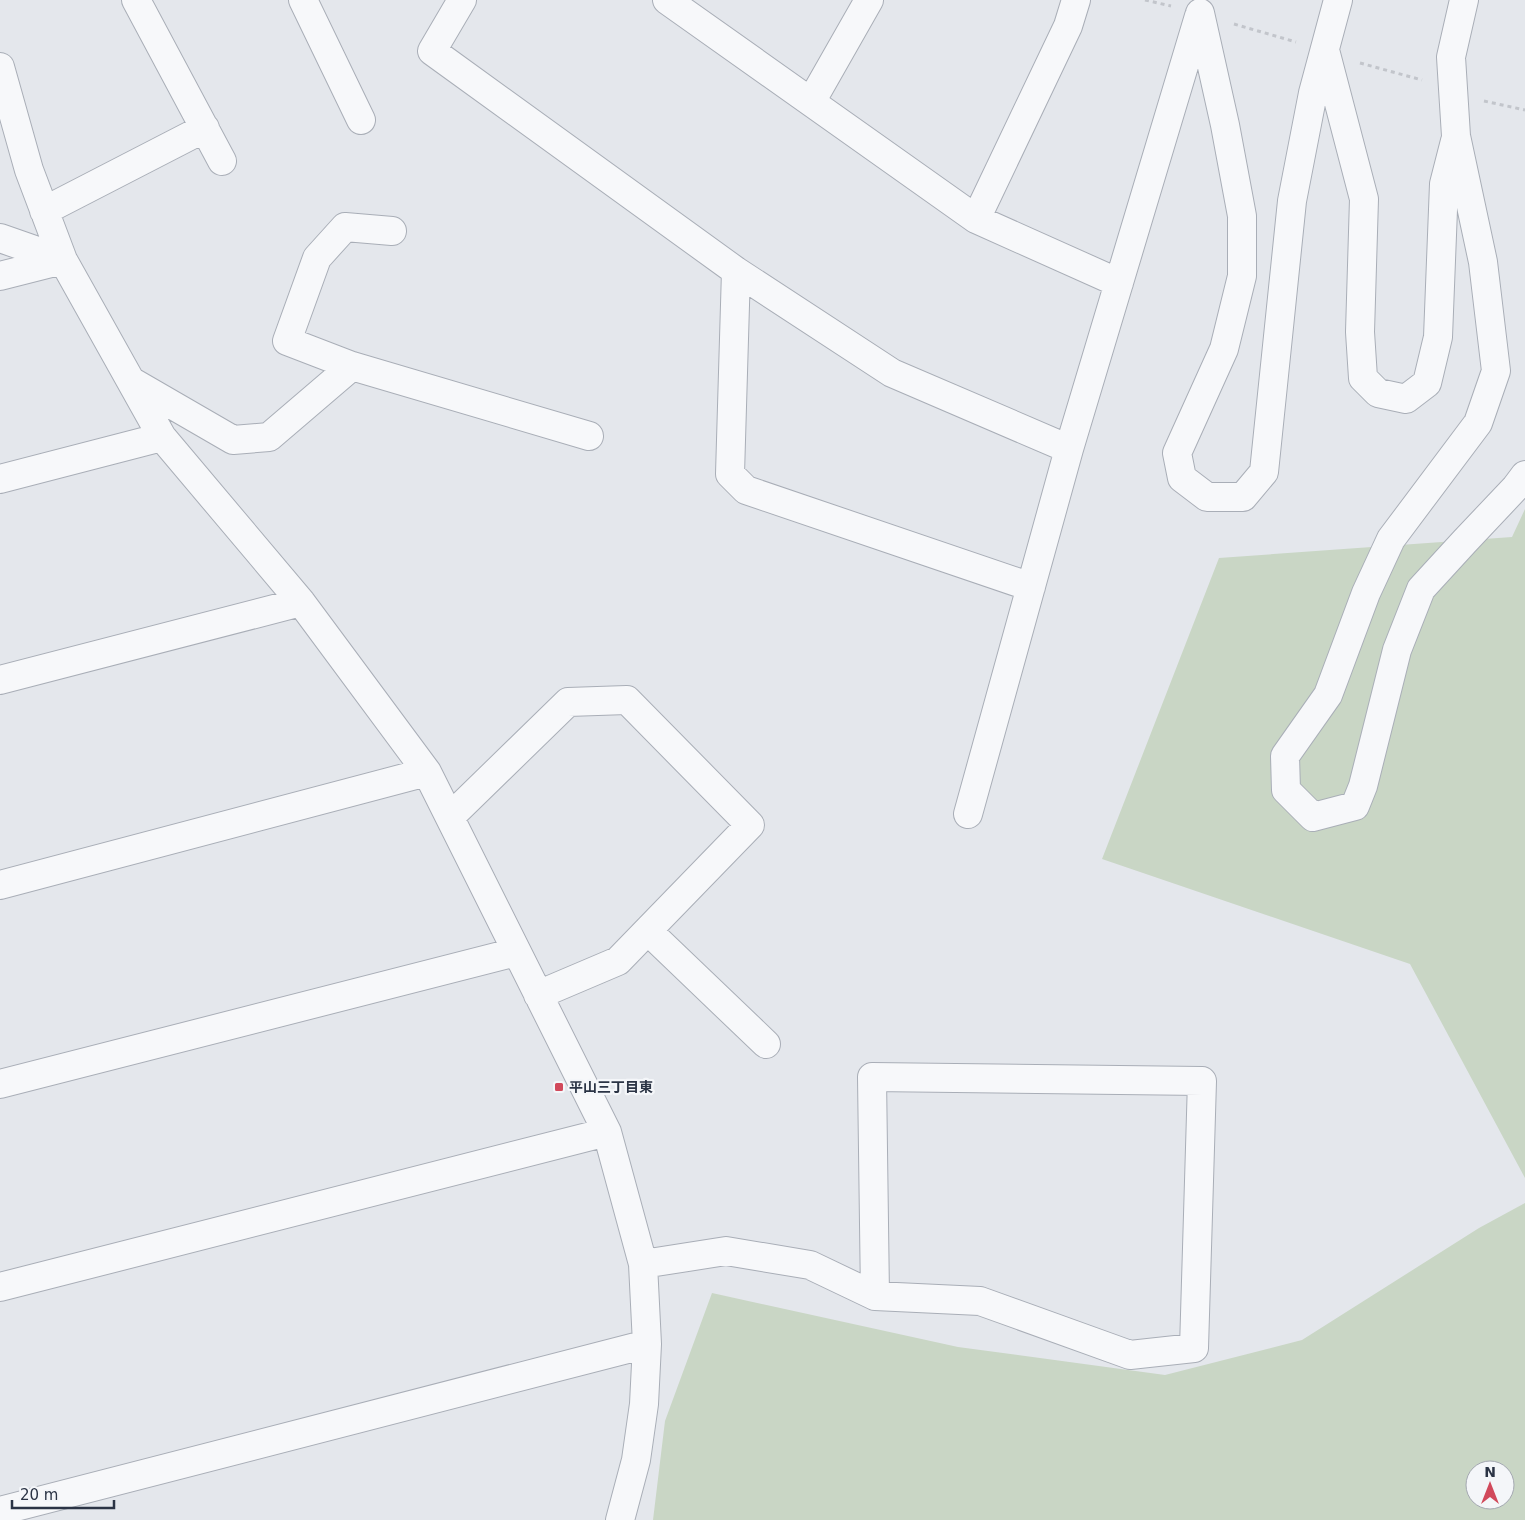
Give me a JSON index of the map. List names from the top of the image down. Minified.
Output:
{"places":{"transit":["平山三丁目東"]},"scale_bar":"20 m","north":"top"}
